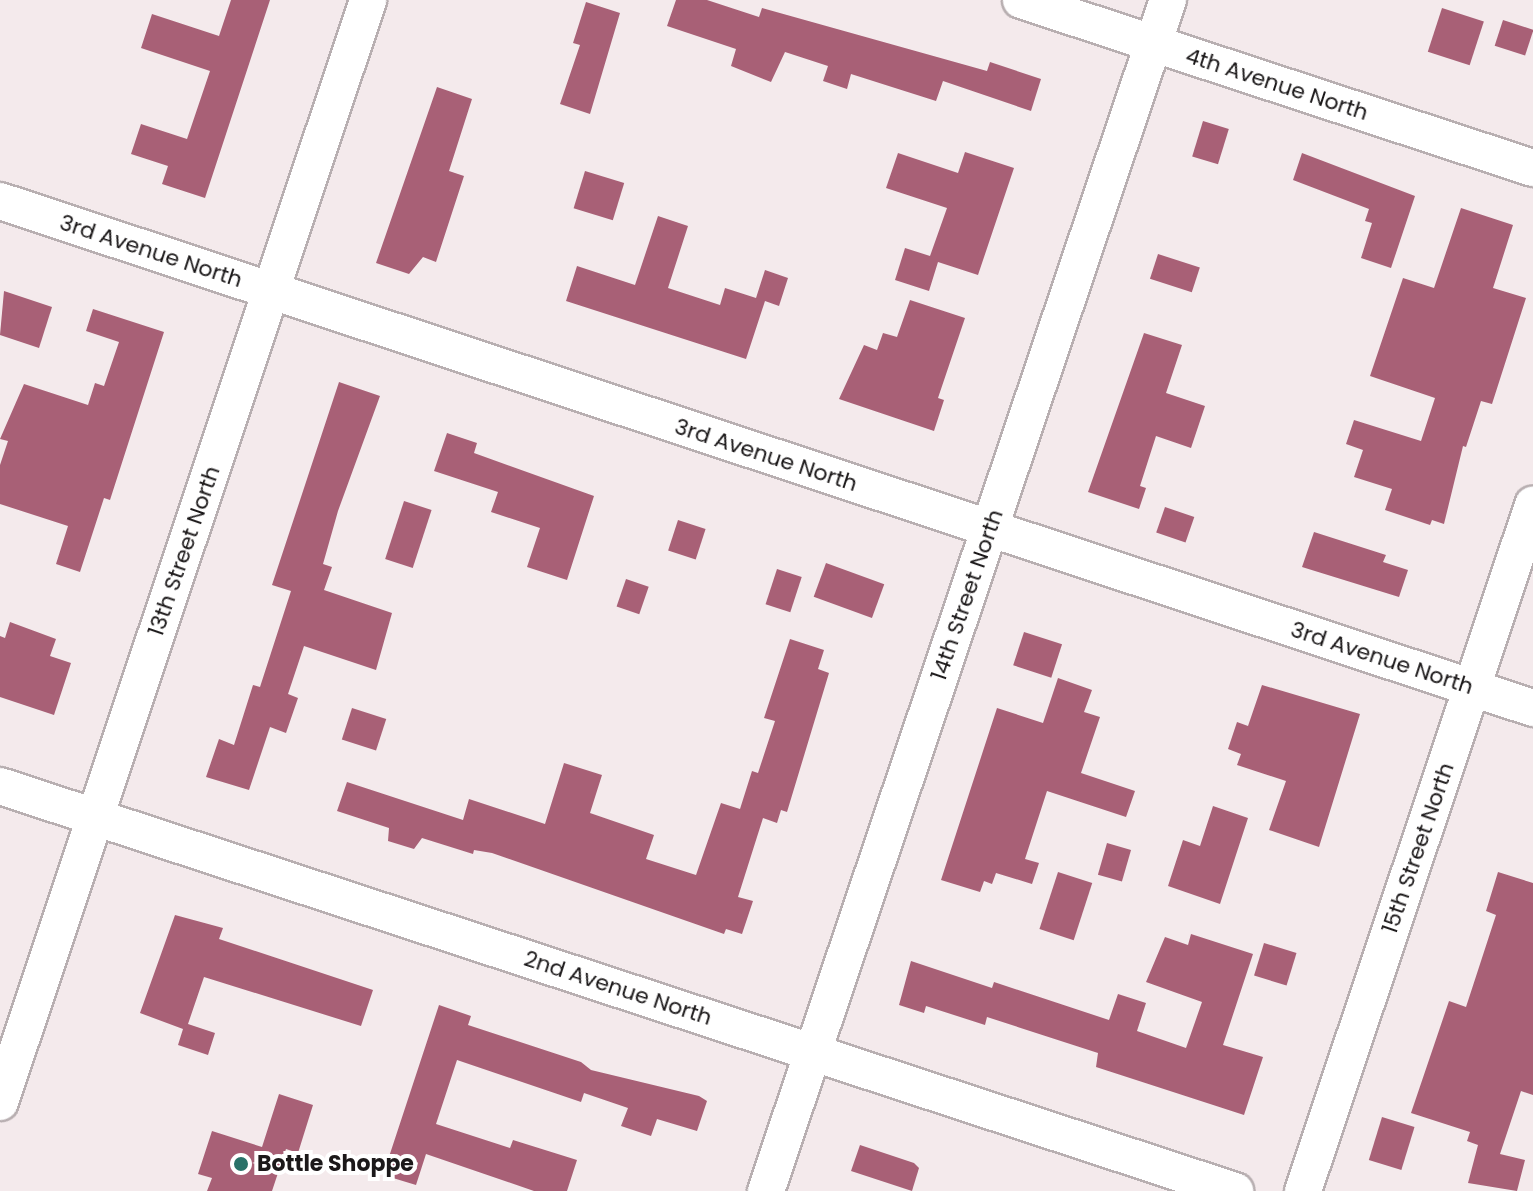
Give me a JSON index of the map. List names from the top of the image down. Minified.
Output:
{"streets":{"street":["4th Avenue North","3rd Avenue North","13th Street North","14th Street North","15th Street North","2nd Avenue North"]},"crossings":[["4th Avenue North","14th Street North"],["3rd Avenue North","13th Street North"],["3rd Avenue North","14th Street North"],["3rd Avenue North","15th Street North"],["13th Street North","2nd Avenue North"],["14th Street North","2nd Avenue North"]],"places":["Bottle Shoppe"]}
